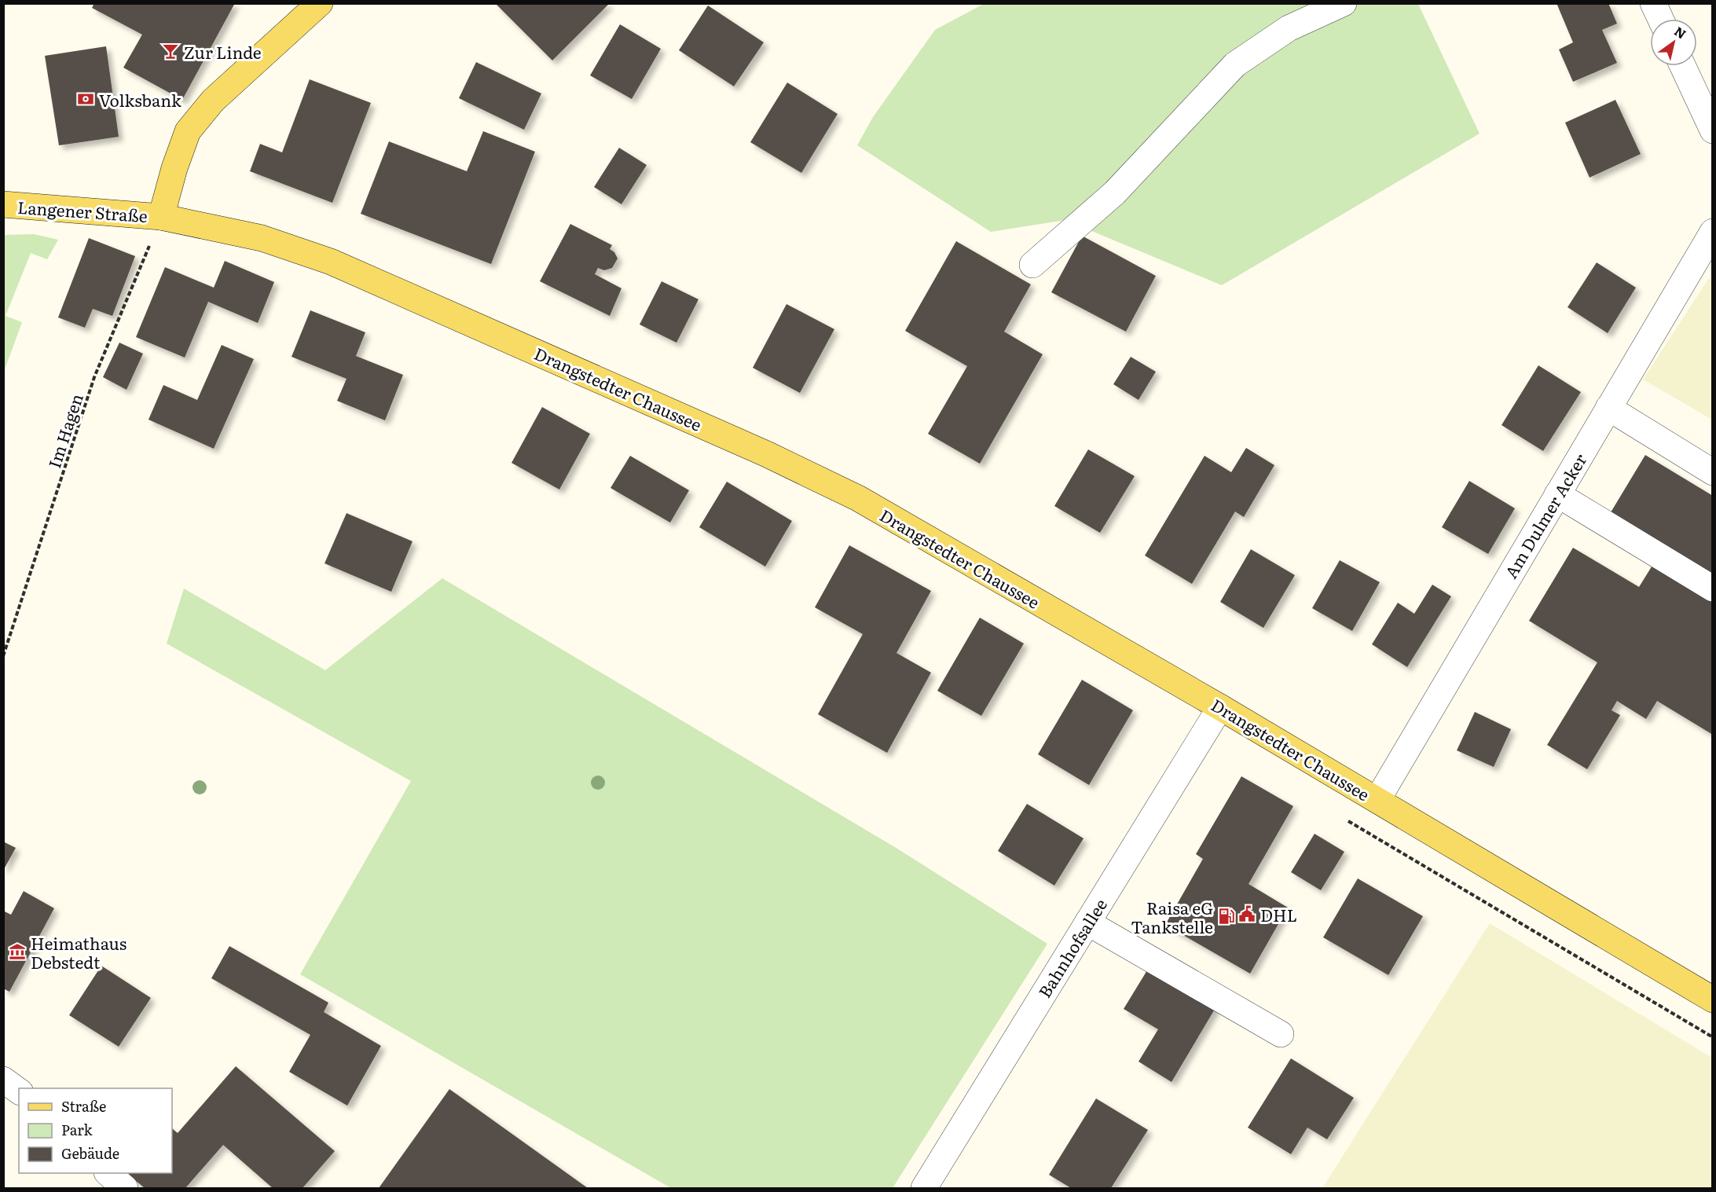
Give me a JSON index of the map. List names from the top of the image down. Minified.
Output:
{"streets":{"main road":["Langener Straße","Drangstedter Chaussee"],"street":["Am Dulmer Acker","Bahnhofsallee"],"path":["Im Hagen"]},"crossings":[["Langener Straße","Drangstedter Chaussee"],["Langener Straße","Im Hagen"],["Drangstedter Chaussee","Im Hagen"],["Drangstedter Chaussee","Am Dulmer Acker"],["Drangstedter Chaussee","Bahnhofsallee"]],"places":{"bar":["Zur Linde"],"bank":["Volksbank"],"public building":["DHL"],"fuel station":["Raisa eG Tankstelle"],"museum":["Heimathaus Debstedt"]},"legend":["Straße","Park","Gebäude"],"north":"top right"}
